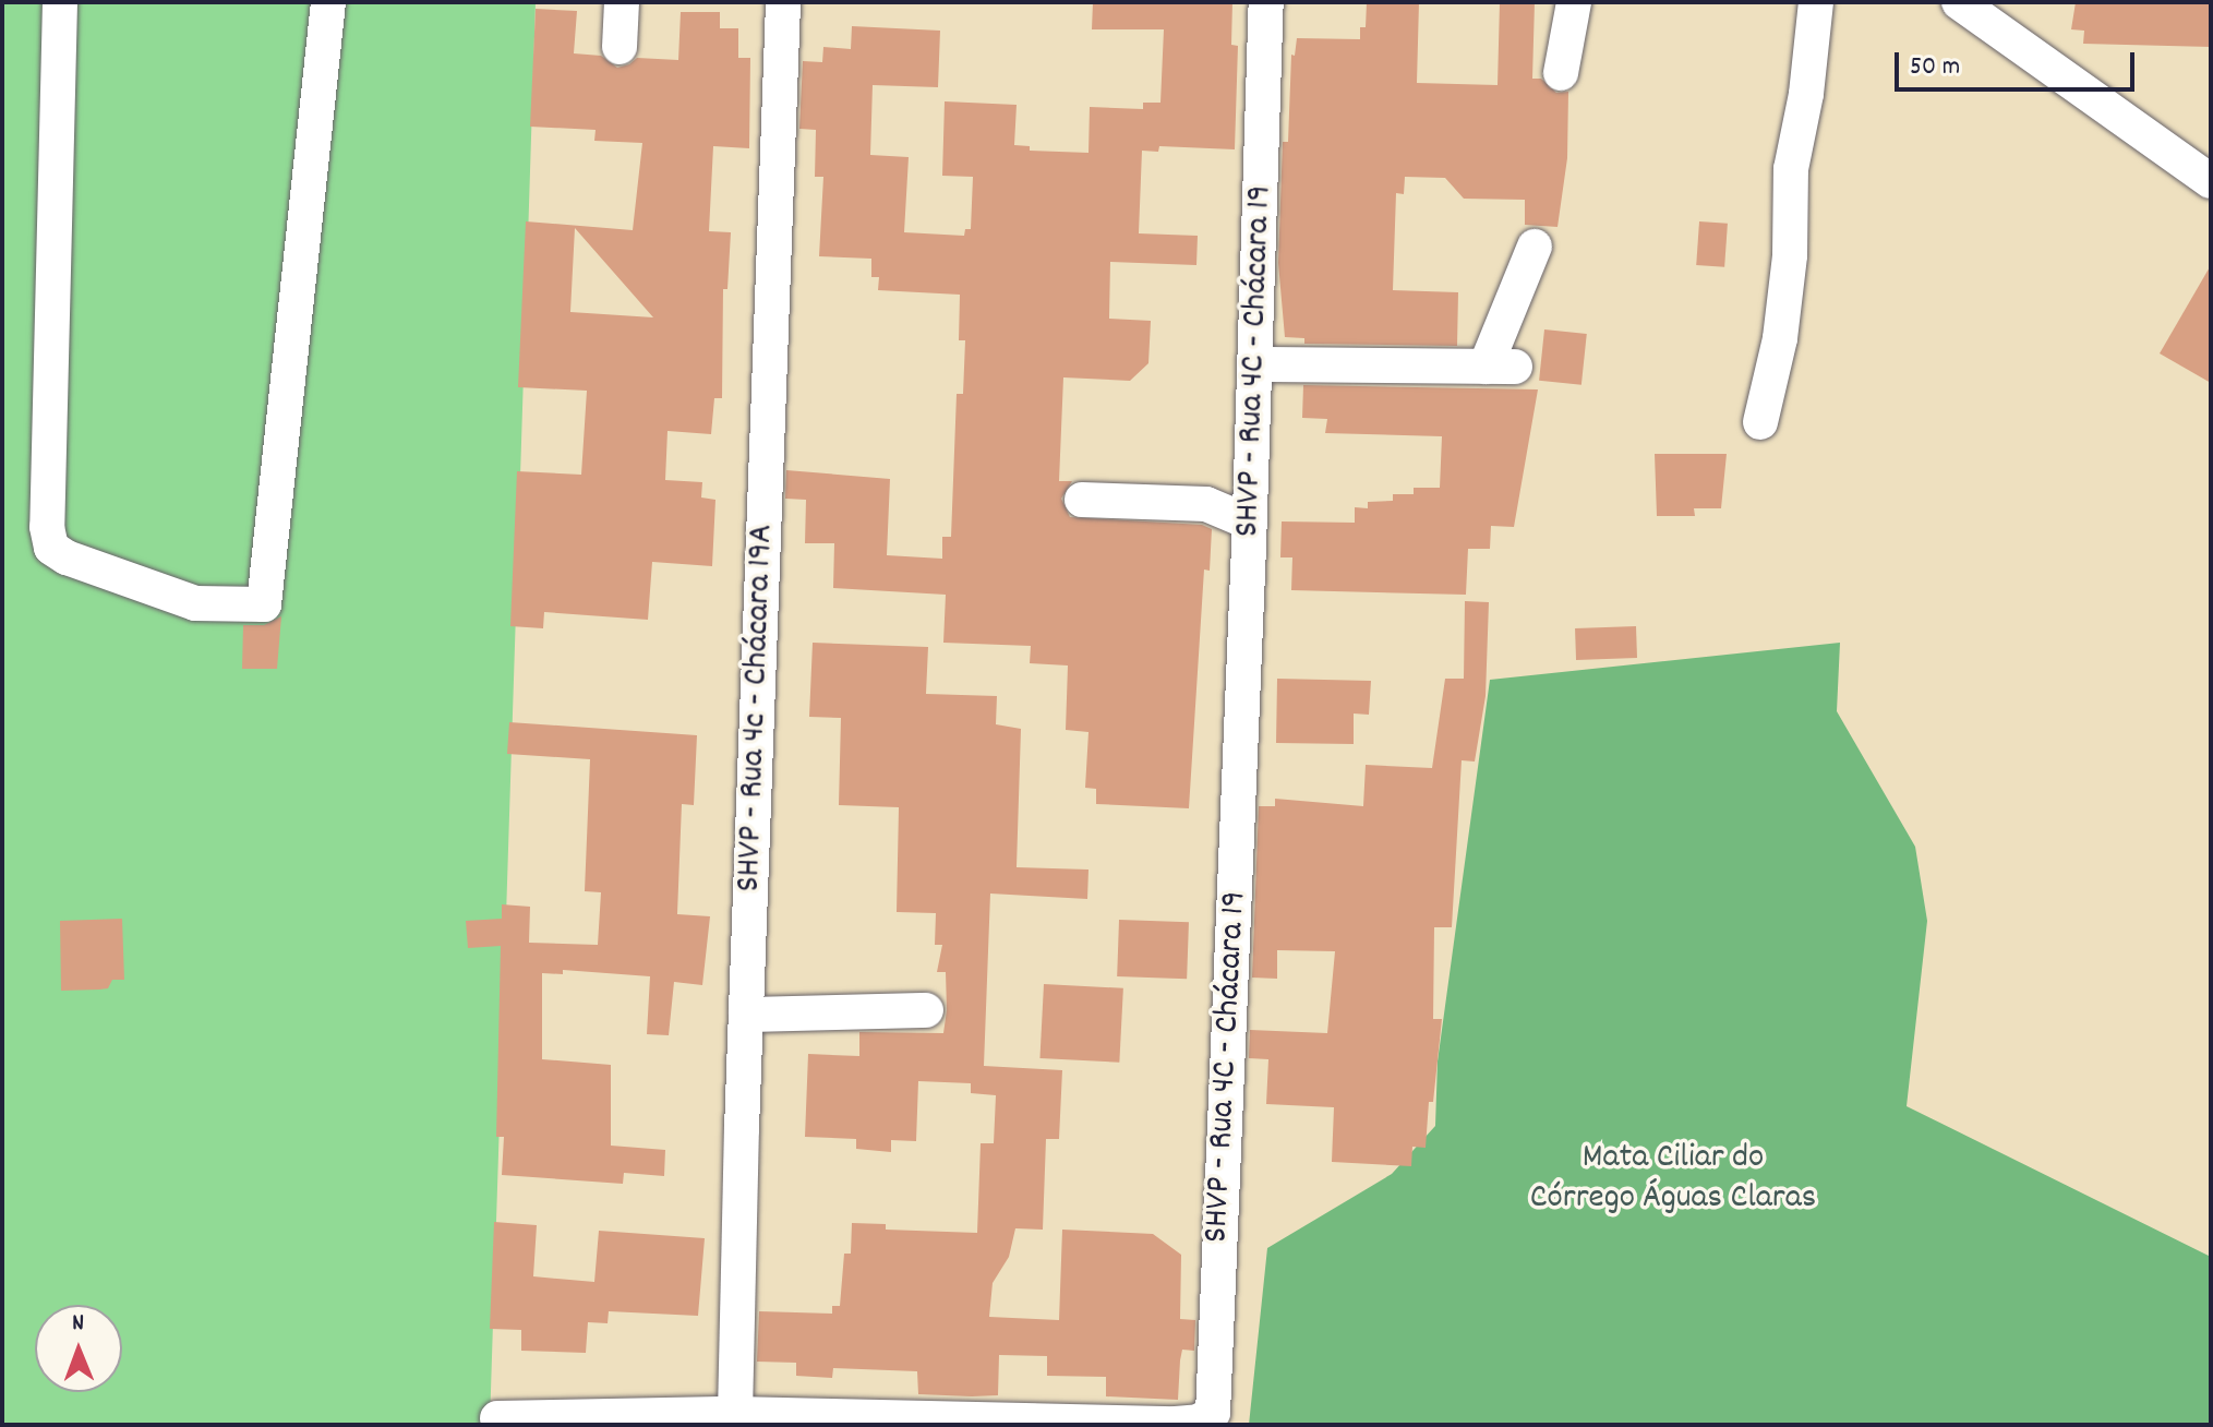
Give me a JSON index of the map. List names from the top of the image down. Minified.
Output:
{"streets":{"street":["SHVP - Rua 4C - Chácara 19","SHVP - Rua 4c - Chácara 19A"]},"crossings":[["SHVP - Rua 4C - Chácara 19","SHVP - Rua 4c - Chácara 19A"]],"parks":["Mata Ciliar do Córrego Águas Claras"],"scale_bar":"50 m","north":"top"}
